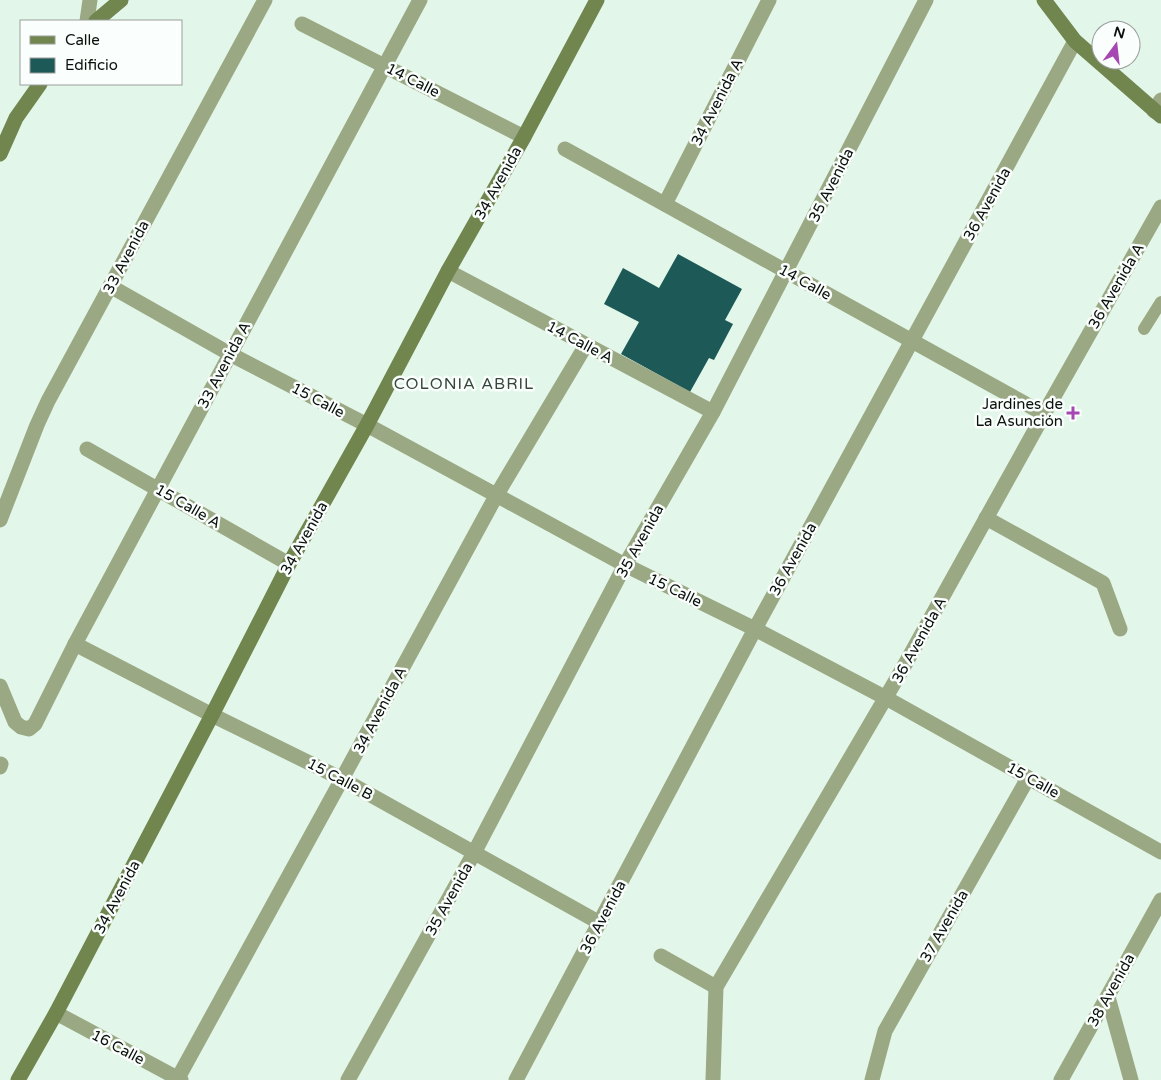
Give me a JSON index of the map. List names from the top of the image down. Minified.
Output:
{"streets":{"street":["14 Calle","34 Avenida A","34 Avenida","35 Avenida","36 Avenida","33 Avenida","36 Avenida A","14 Calle A","33 Avenida A","15 Calle","15 Calle A","15 Calle B","37 Avenida","38 Avenida","16 Calle"]},"crossings":[["14 Calle","34 Avenida A"],["14 Calle","34 Avenida"],["14 Calle","35 Avenida"],["14 Calle","36 Avenida"],["14 Calle","36 Avenida A"],["14 Calle","33 Avenida A"],["34 Avenida A","14 Calle A"],["34 Avenida A","15 Calle"],["34 Avenida A","15 Calle B"],["34 Avenida A","16 Calle"],["34 Avenida","14 Calle A"],["34 Avenida","15 Calle"],["34 Avenida","15 Calle A"],["34 Avenida","15 Calle B"],["34 Avenida","16 Calle"],["35 Avenida","14 Calle A"],["35 Avenida","15 Calle"],["35 Avenida","15 Calle B"],["36 Avenida","15 Calle"],["36 Avenida","15 Calle B"],["33 Avenida","15 Calle"],["36 Avenida A","15 Calle"],["33 Avenida A","15 Calle"],["33 Avenida A","15 Calle A"],["33 Avenida A","15 Calle B"],["15 Calle","37 Avenida"]],"districts":["COLONIA ABRIL"],"places":{"health":["Jardines de La Asunción"]},"legend":["Calle","Edificio"],"north":"top"}
